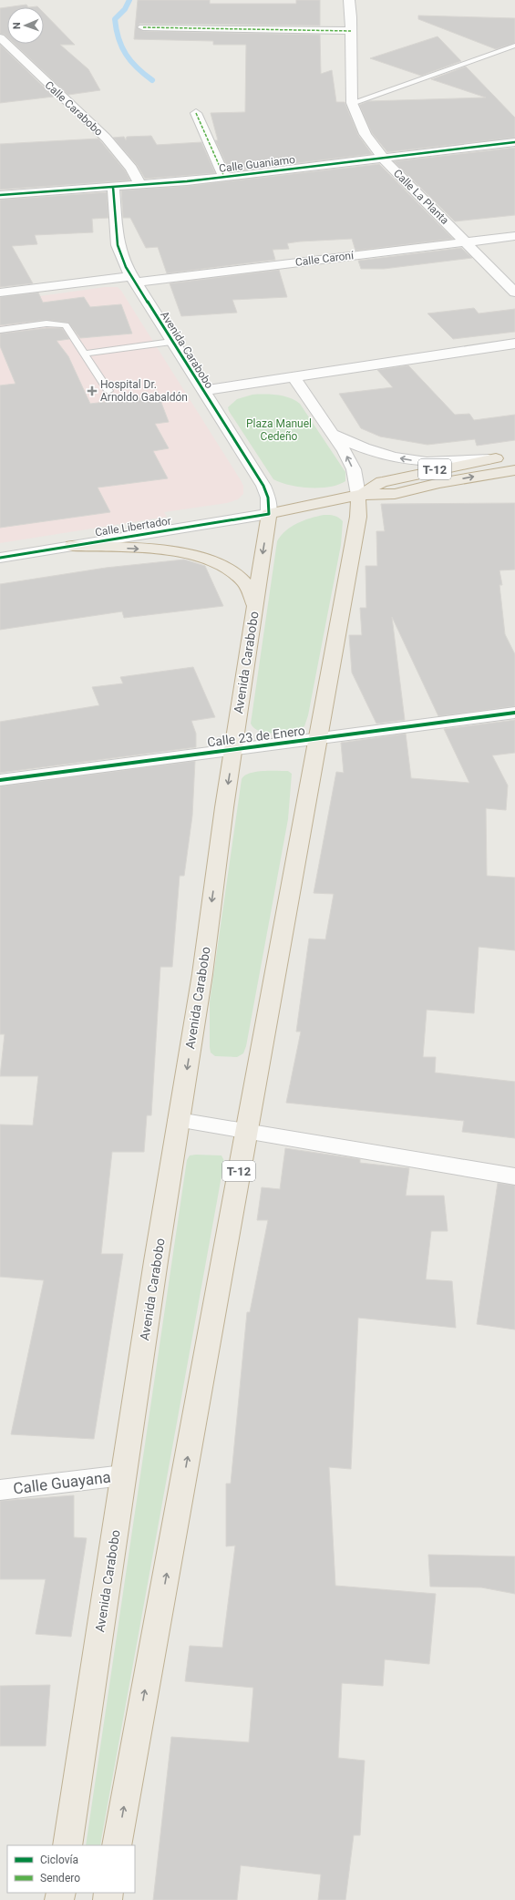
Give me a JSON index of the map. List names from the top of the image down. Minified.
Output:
{"streets":{"highway":["Avenida Carabobo","T-12"],"street":["Calle Carabobo","Calle Guaniamo","Calle La Planta","Calle Caroní","Calle Libertador","Calle 23 de Enero","Calle Guayana"]},"crossings":[["Calle Carabobo","Calle Guaniamo"],["Calle Guaniamo","Calle La Planta"],["Calle Guaniamo","Avenida Carabobo"],["Calle La Planta","Calle Caroní"],["Calle Caroní","Avenida Carabobo"],["Avenida Carabobo","T-12"],["Avenida Carabobo","Calle Libertador"],["Avenida Carabobo","Calle 23 de Enero"],["Avenida Carabobo","Calle Guayana"],["T-12","Calle Libertador"],["T-12","Calle 23 de Enero"]],"parks":["Plaza Manuel Cedeño"],"places":{"health":["Hospital Dr. Arnoldo Gabaldón"]},"legend":["Ciclovía","Sendero"],"north":"left"}
